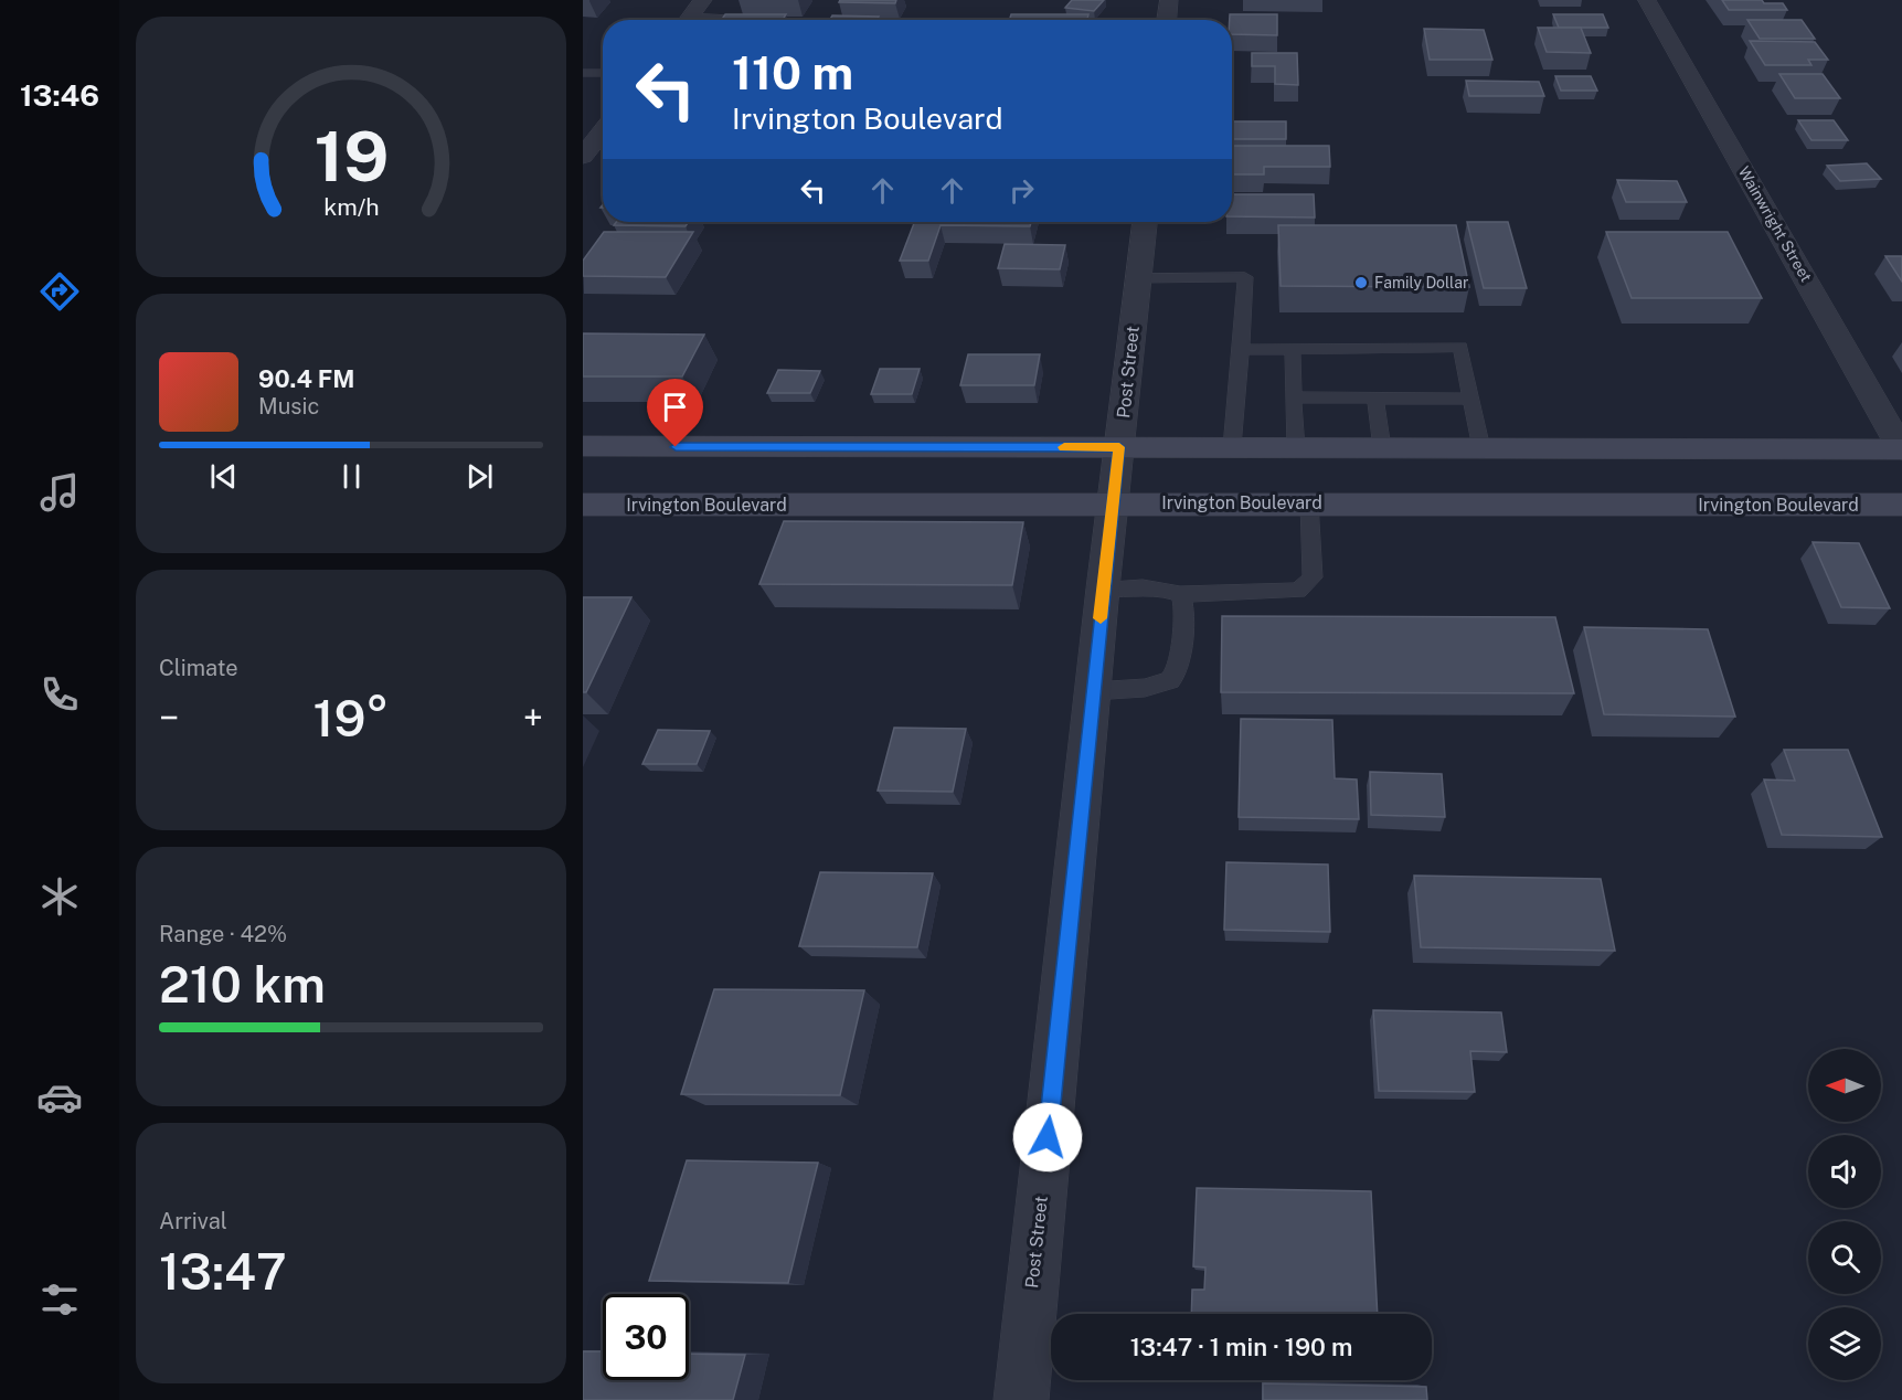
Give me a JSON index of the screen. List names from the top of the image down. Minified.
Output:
{"streets":{"main road":["Irvington Boulevard"],"street":["Wainwright Street","Post Street"]},"crossings":[["Wainwright Street","Irvington Boulevard"],["Post Street","Irvington Boulevard"]],"places":["Family Dollar"],"north":"left","page":{"tabs":"13:46","turn":["110 m","Irvington Boulevard"],"song":["90.4 FM","Music"],"tile":["Climate",["Range · 42%","210 km"],["Arrival","13:47"]],"heat":["−","19°","+"],"limit":"30","trip":"13:47 · 1 min · 190 m","gauge":["19","km/h"]}}
